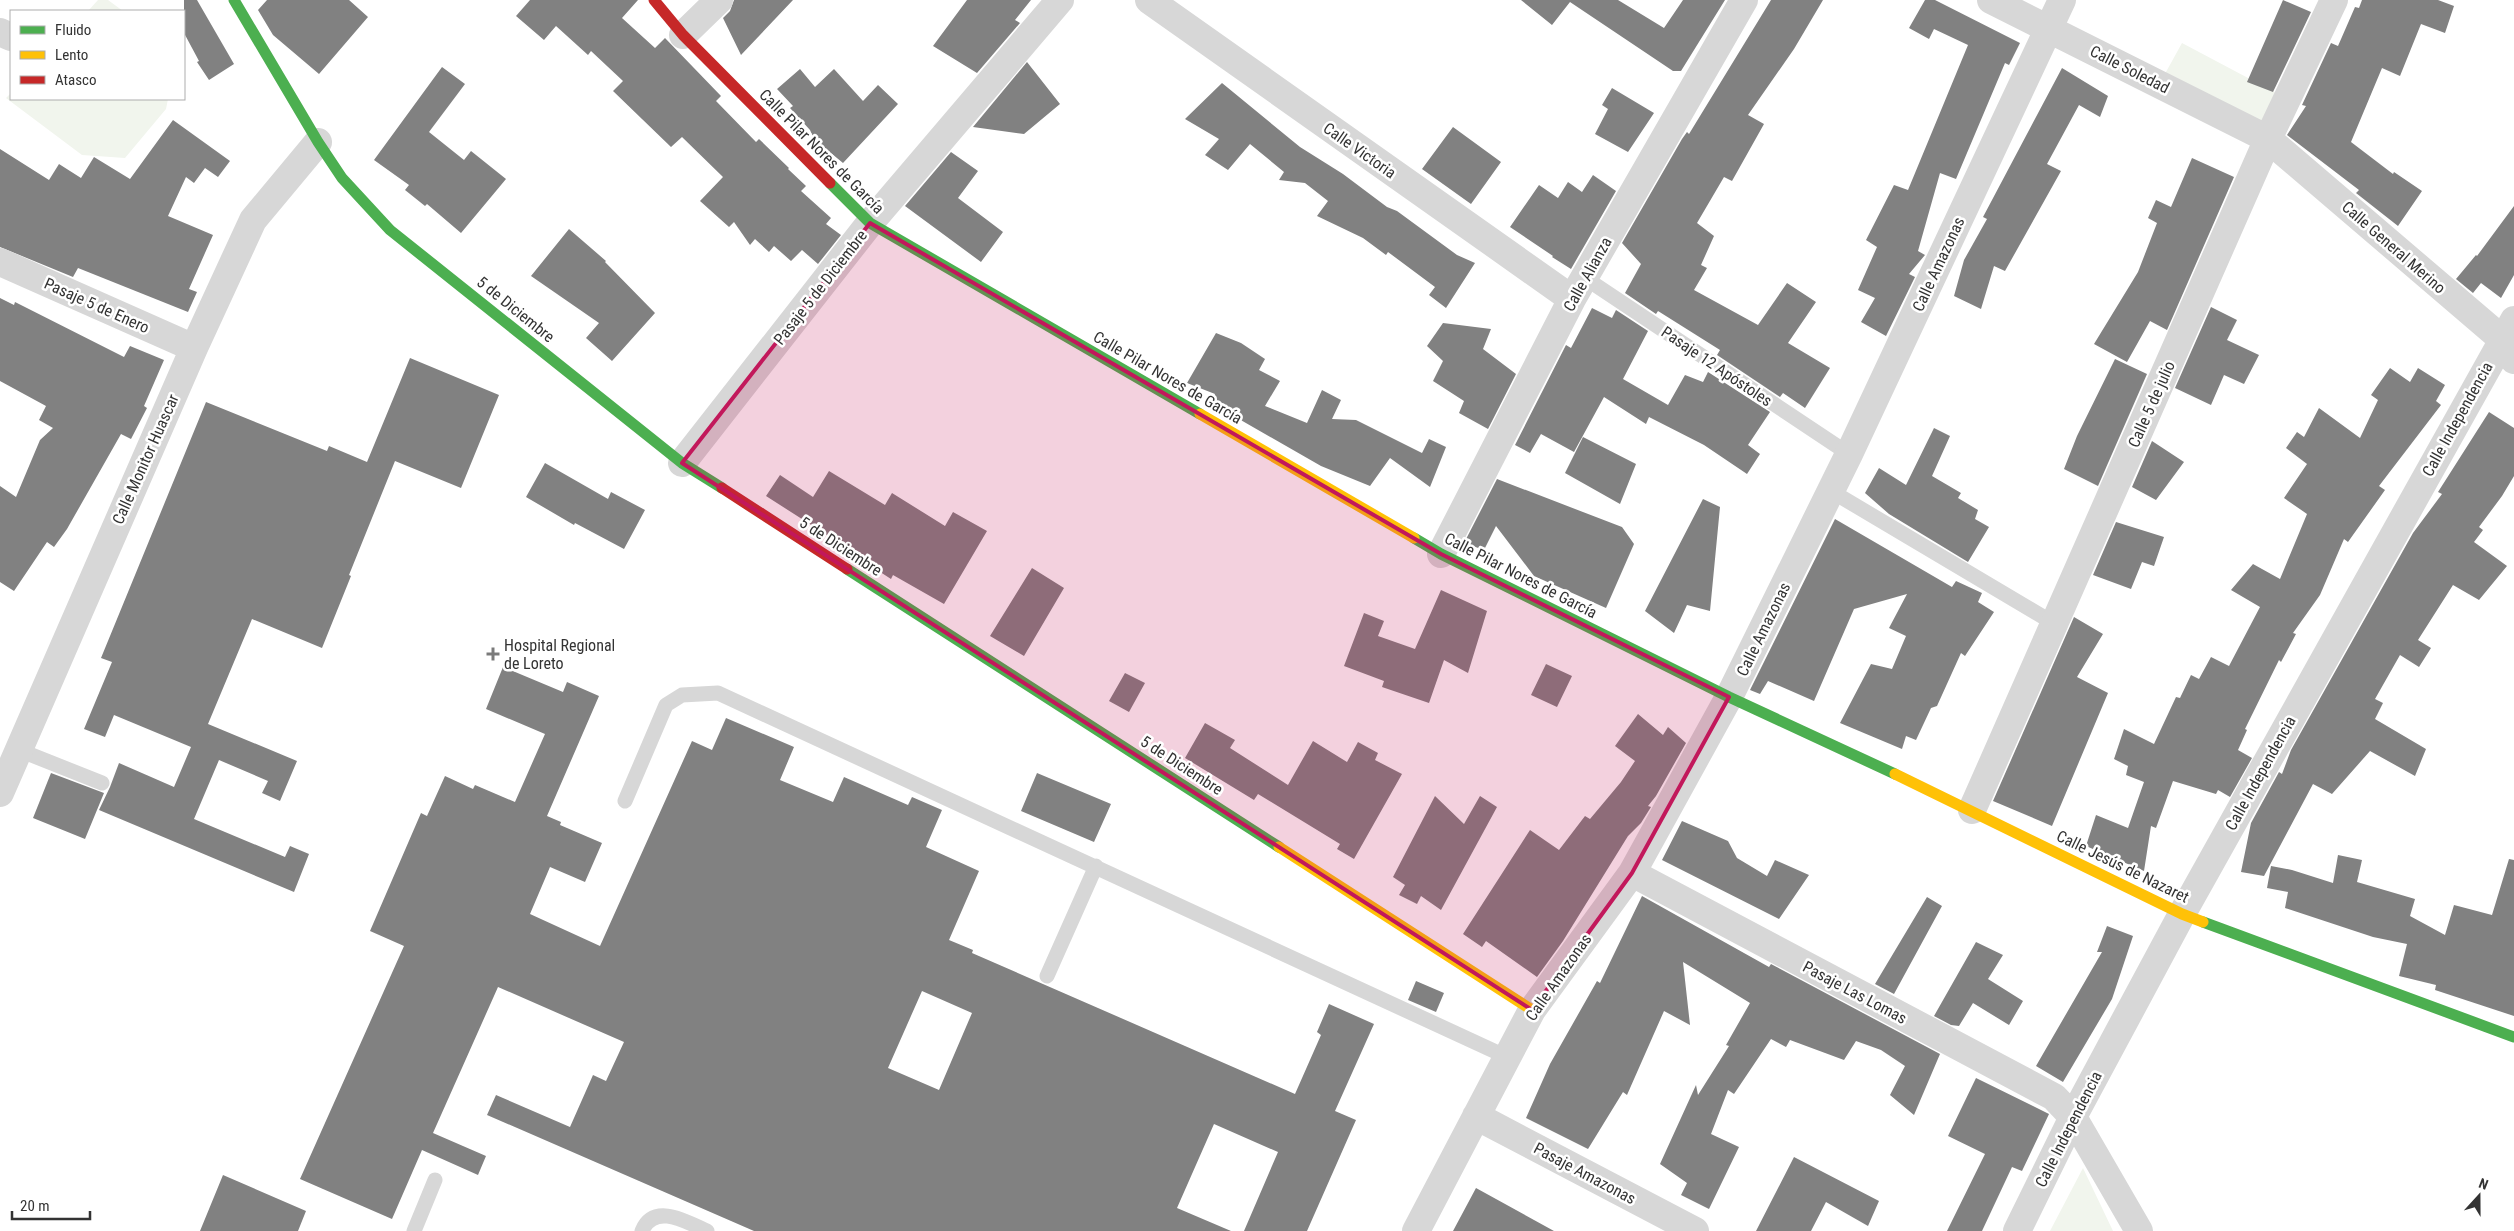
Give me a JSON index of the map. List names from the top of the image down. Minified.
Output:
{"streets":{"street":["Calle Soledad","Calle Victoria","Calle Pilar Nores de García","Calle General Merino","Calle Amazonas","Calle Alianza","Pasaje 5 de Diciembre","Pasaje 5 de Enero","5 de Diciembre","Calle 5 de julio","Calle Independencia","Calle Monitor Huascar","Calle Jesús de Nazaret","Pasaje Las Lomas","Pasaje Amazonas"],"lane":["Pasaje 12 Apóstoles"]},"crossings":[["Calle Soledad","Calle General Merino"],["Calle Soledad","Calle Amazonas"],["Calle Soledad","Calle 5 de julio"],["Calle Victoria","Calle Alianza"],["Calle Victoria","Pasaje 12 Apóstoles"],["Calle Pilar Nores de García","Calle Amazonas"],["Calle Pilar Nores de García","Calle Alianza"],["Calle Pilar Nores de García","Pasaje 5 de Diciembre"],["Calle Pilar Nores de García","Calle Jesús de Nazaret"],["Calle General Merino","Calle 5 de julio"],["Calle General Merino","Calle Independencia"],["Calle Amazonas","5 de Diciembre"],["Calle Amazonas","Pasaje 12 Apóstoles"],["Calle Amazonas","Calle Jesús de Nazaret"],["Calle Amazonas","Pasaje Las Lomas"],["Calle Amazonas","Pasaje Amazonas"],["Calle Alianza","Pasaje 12 Apóstoles"],["Pasaje 5 de Diciembre","5 de Diciembre"],["Pasaje 5 de Enero","Calle Monitor Huascar"],["5 de Diciembre","Calle Monitor Huascar"],["Calle 5 de julio","Calle Jesús de Nazaret"],["Calle Independencia","Calle Jesús de Nazaret"],["Calle Independencia","Pasaje Las Lomas"]],"places":{"health":["Hospital Regional de Loreto"]},"legend":["Fluido","Lento","Atasco"],"scale_bar":"20 m","north":"top"}
